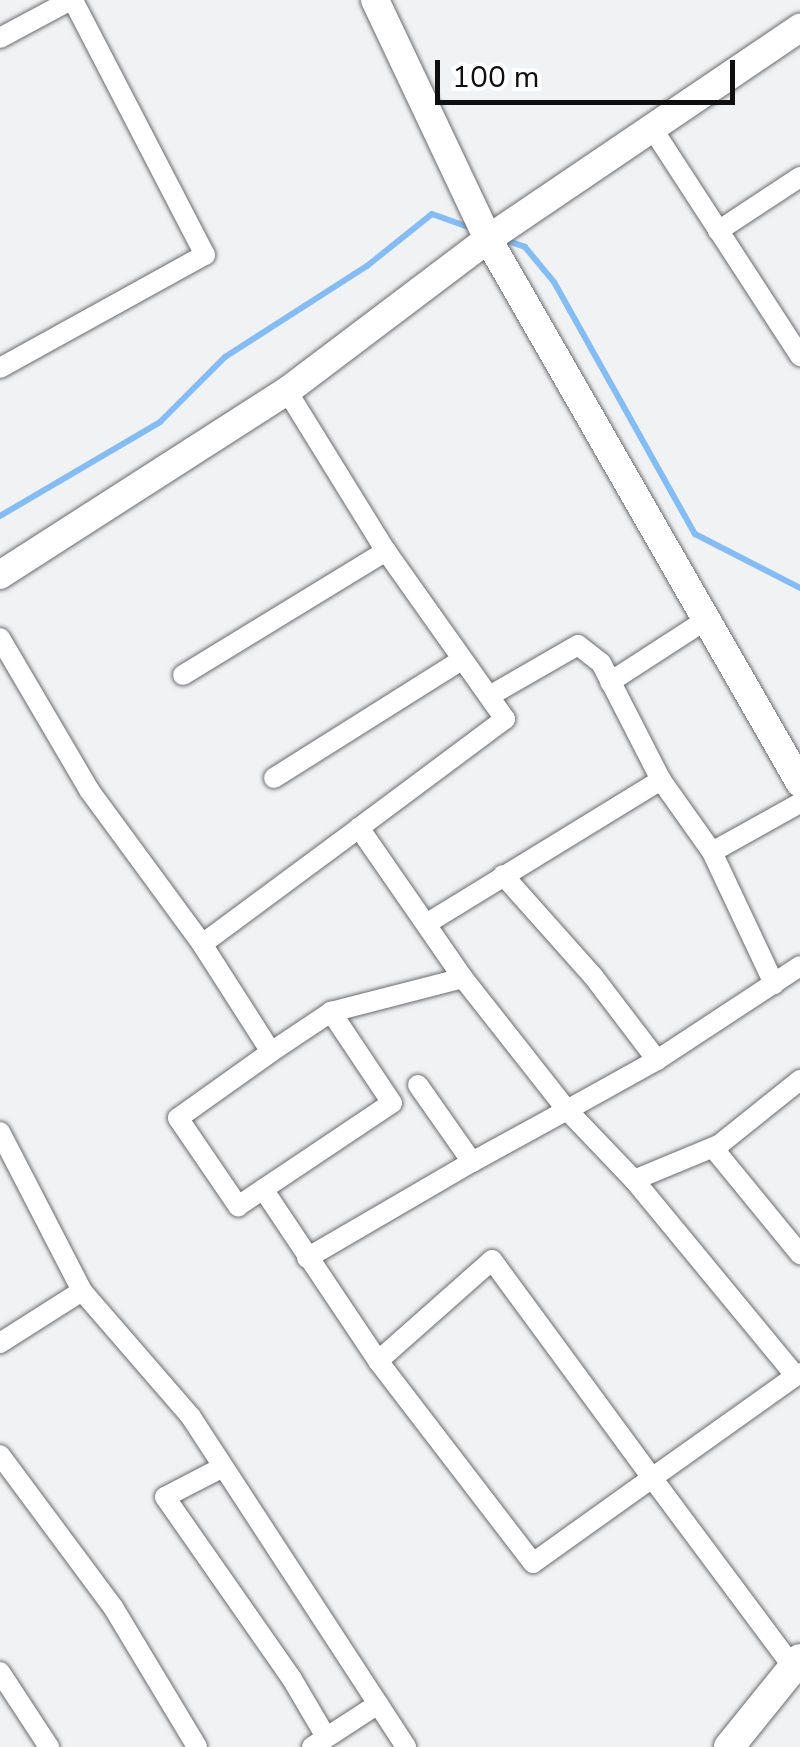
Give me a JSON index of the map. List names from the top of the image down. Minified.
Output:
{"scale_bar":"100 m"}
